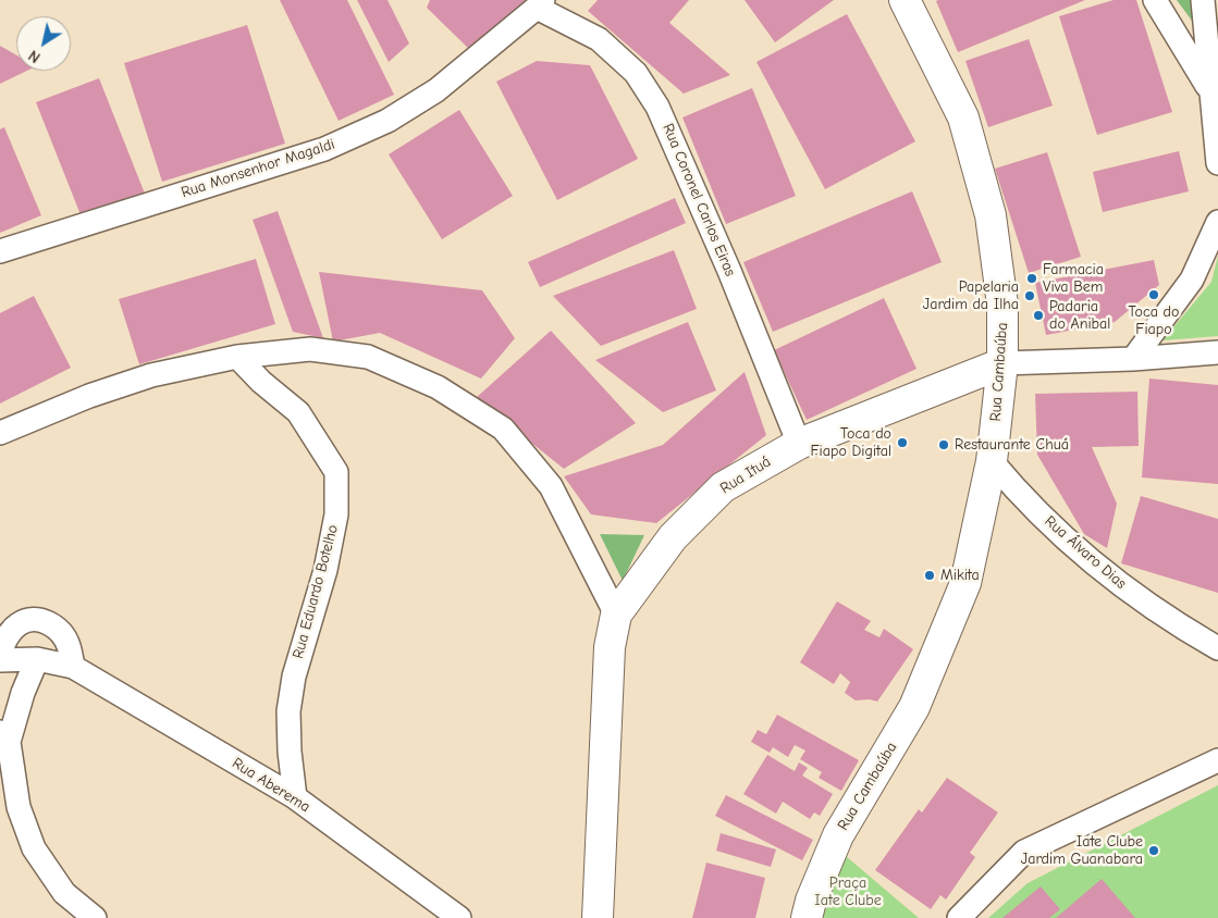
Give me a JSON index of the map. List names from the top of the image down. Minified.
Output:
{"streets":{"street":["Rua Monsenhor Magaldi","Rua Coronel Carlos Eiras","Rua Cambaúba","Rua Ituá","Rua Álvaro Dias","Rua Eduardo Botelho","Rua Aberema"]},"crossings":[["Rua Monsenhor Magaldi","Rua Coronel Carlos Eiras"],["Rua Coronel Carlos Eiras","Rua Ituá"],["Rua Cambaúba","Rua Ituá"],["Rua Cambaúba","Rua Álvaro Dias"],["Rua Eduardo Botelho","Rua Aberema"]],"parks":["Praça Iate Clube"],"places":["Farmacia Viva Bem","Toca do Fiapo","Papelaria Jardim da Ilha","Padaria do Anibal","Toca do Fiapo Digital","Restaurante Chuá","Mikita","Iate Clube Jardim Guanabara"],"north":"bottom left"}
